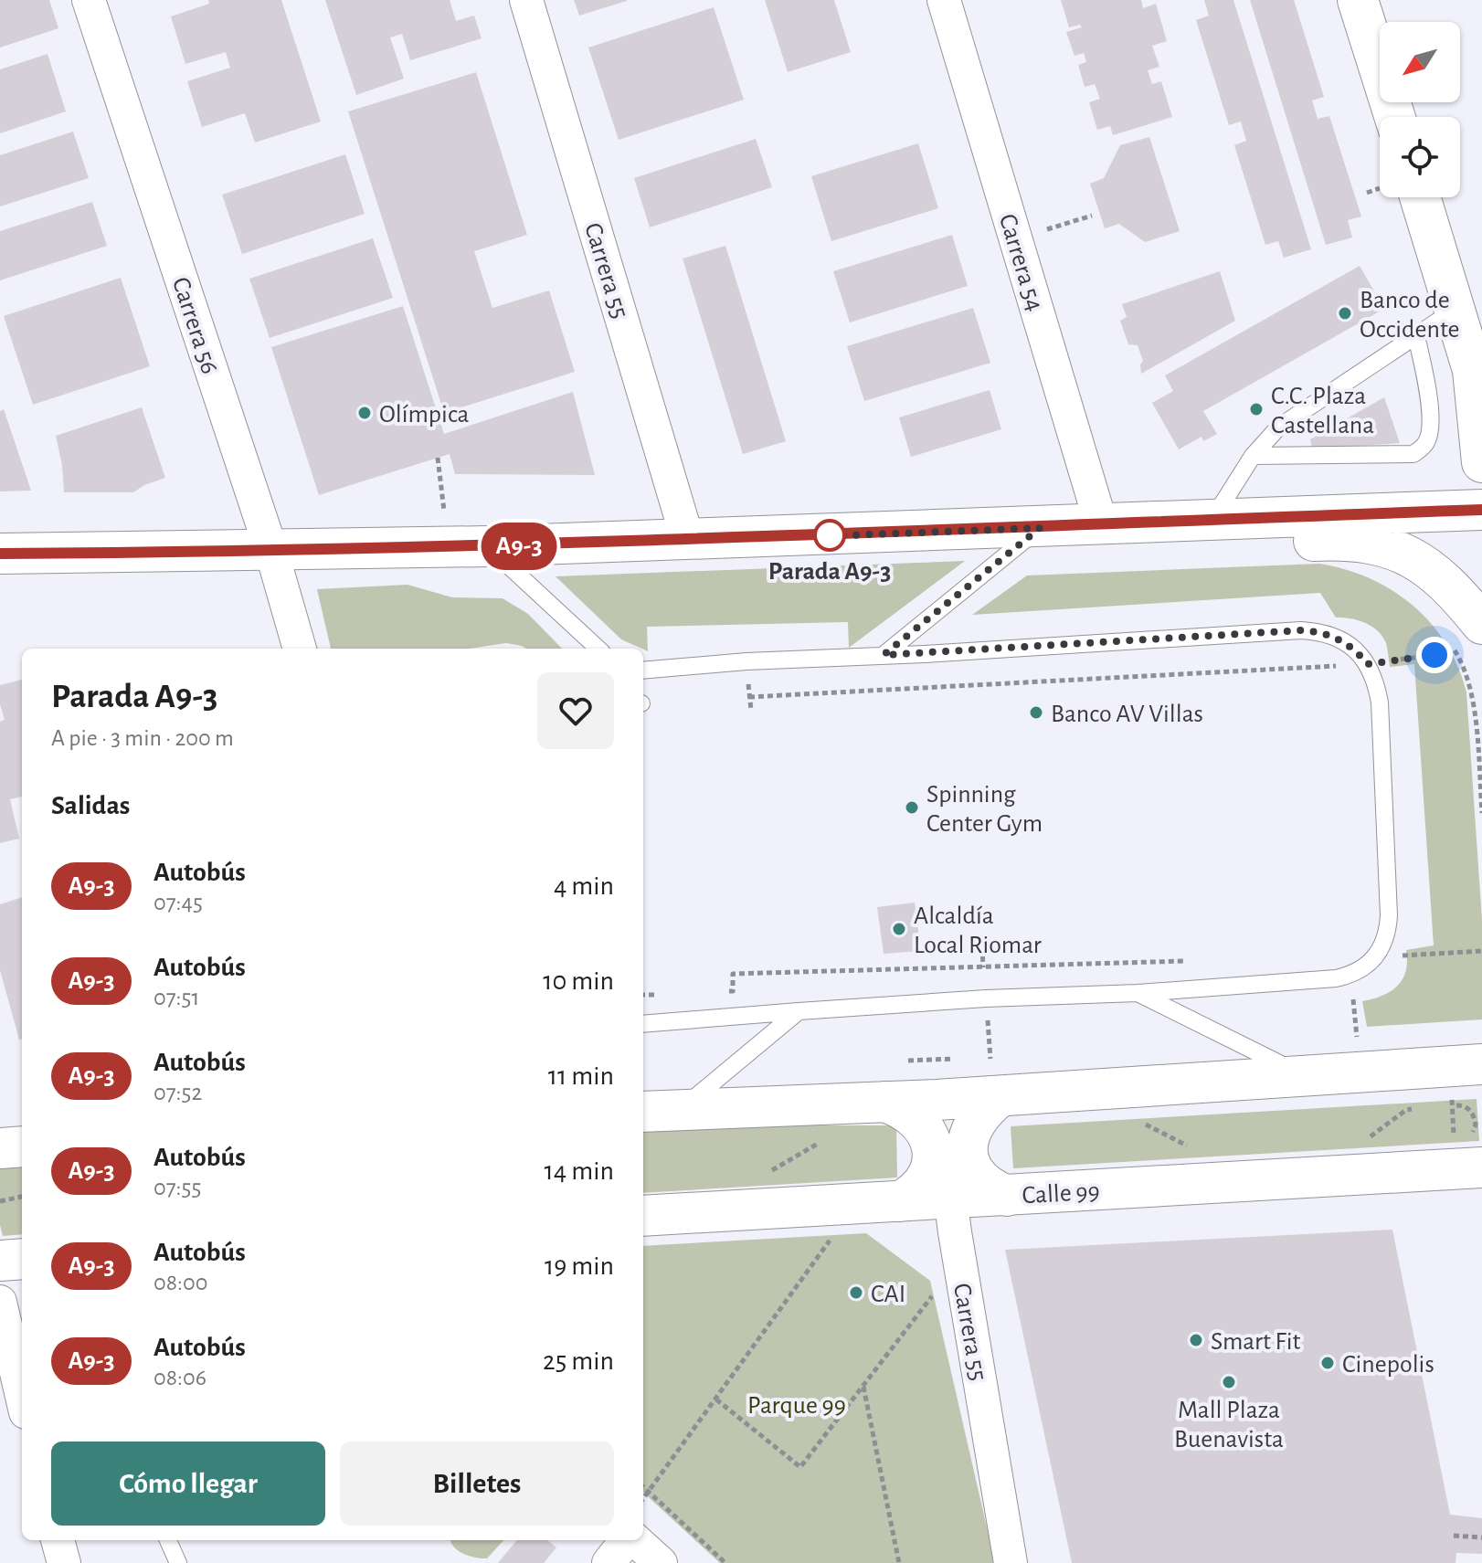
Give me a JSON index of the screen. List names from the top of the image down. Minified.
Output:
{"streets":{"street":["Carrera 54","Carrera 55","Carrera 56","Calle 99"]},"crossings":[["Carrera 55","Calle 99"]],"parks":["Parque 99"],"places":["Banco de Occidente","C.C. Plaza Castellana","Olímpica","Parada A9-3","Banco AV Villas","Spinning Center Gym","Alcaldía Local Riomar","CAI","Smart Fit","Cinepolis","Mall Plaza Buenavista"],"lines":["bus line A9-3"],"north":"bottom left","page":{"on_map":"A9-3","heading":[["Parada A9-3","A pie · 3 min · 200 m"],"Salidas"],"list":[{"mark":"A9-3","name":"Autobús","note":"07:45","value":"4 min"},{"mark":"A9-3","name":"Autobús","note":"07:51","value":"10 min"},{"mark":"A9-3","name":"Autobús","note":"07:52","value":"11 min"},{"mark":"A9-3","name":"Autobús","note":"07:55","value":"14 min"},{"mark":"A9-3","name":"Autobús","note":"08:00","value":"19 min"},{"mark":"A9-3","name":"Autobús","note":"08:06","value":"25 min"}],"buttons":["Cómo llegar","Billetes"]}}
